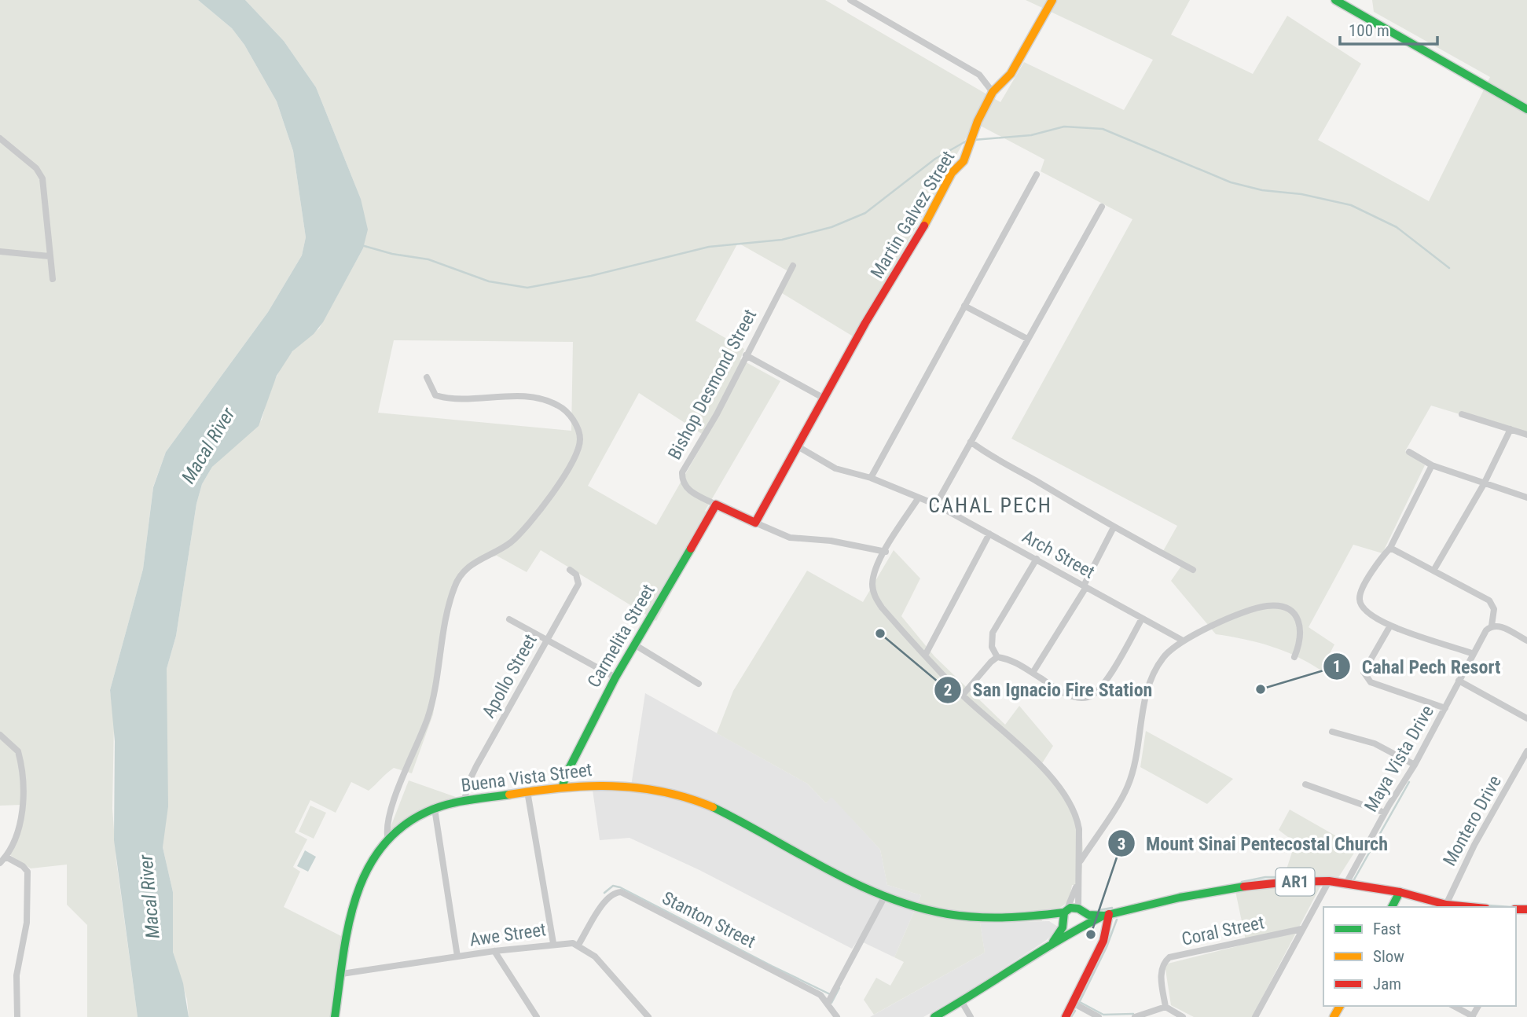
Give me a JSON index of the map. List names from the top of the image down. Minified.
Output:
{"streets":{"main road":["Martin Galvez Street","Carmelita Street","Buena Vista Street","AR1"],"street":["Bishop Desmond Street","Arch Street","Apollo Street","Maya Vista Drive","Montero Drive","Stanton Street","Coral Street","Awe Street"]},"crossings":[["Martin Galvez Street","Arch Street"],["Bishop Desmond Street","Carmelita Street"],["Carmelita Street","Buena Vista Street"],["Apollo Street","Buena Vista Street"],["Maya Vista Drive","AR1"],["Buena Vista Street","AR1"],["Buena Vista Street","Awe Street"],["Montero Drive","AR1"],["Stanton Street","Awe Street"]],"districts":["CAHAL PECH"],"water":["Macal River"],"places":["San Ignacio Fire Station","Cahal Pech Resort","Mount Sinai Pentecostal Church"],"legend":["Fast","Slow","Jam"],"scale_bar":"100 m"}
